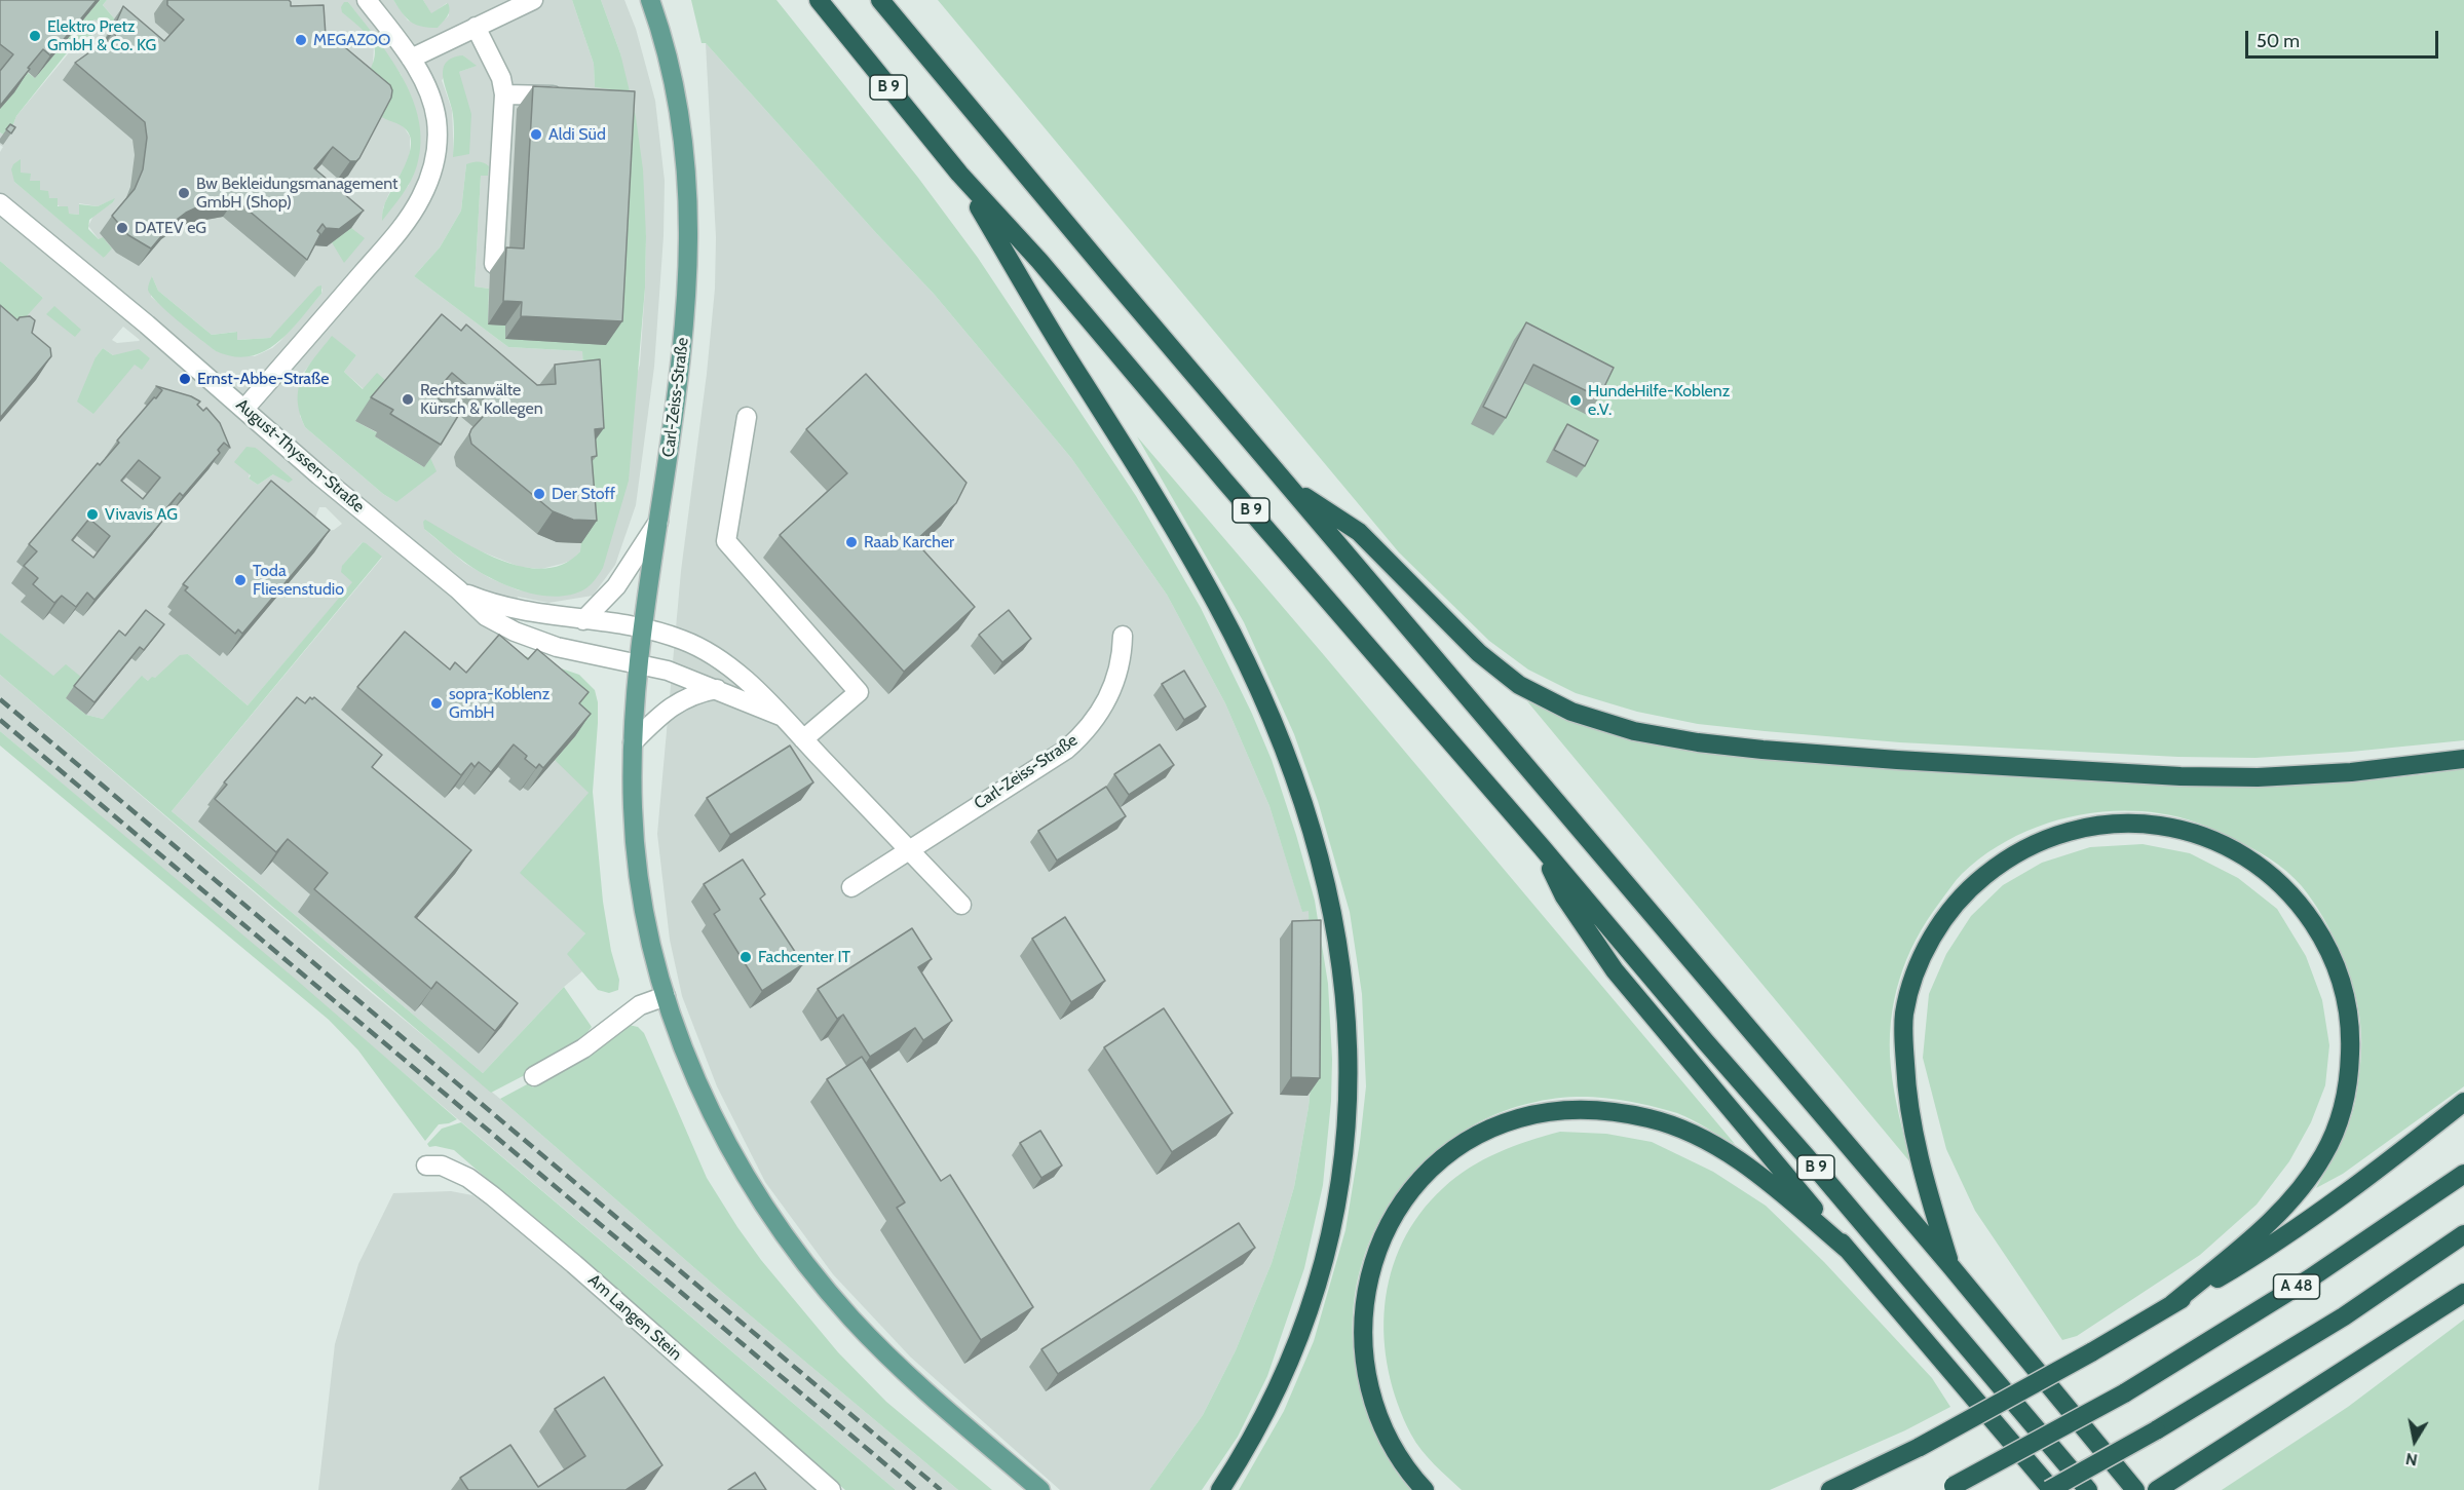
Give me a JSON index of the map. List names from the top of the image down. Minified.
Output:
{"streets":{"highway":["B 9","A 48"],"main road":["Carl-Zeiss-Straße"],"street":["August-Thyssen-Straße","Am Langen Stein"]},"crossings":[["Carl-Zeiss-Straße","August-Thyssen-Straße"]],"places":["Elektro Pretz GmbH & Co. KG","MEGAZOO","Aldi Süd","Bw Bekleidungsmanagement GmbH (Shop)","DATEV eG","Ernst-Abbe-Straße","Rechtsanwälte Kürsch & Kollegen","HundeHilfe-Koblenz e.V.","Der Stoff","Vivavis AG","Raab Karcher","Toda Fliesenstudio","sopra-Koblenz GmbH","Fachcenter IT"],"scale_bar":"50 m","north":"bottom"}
